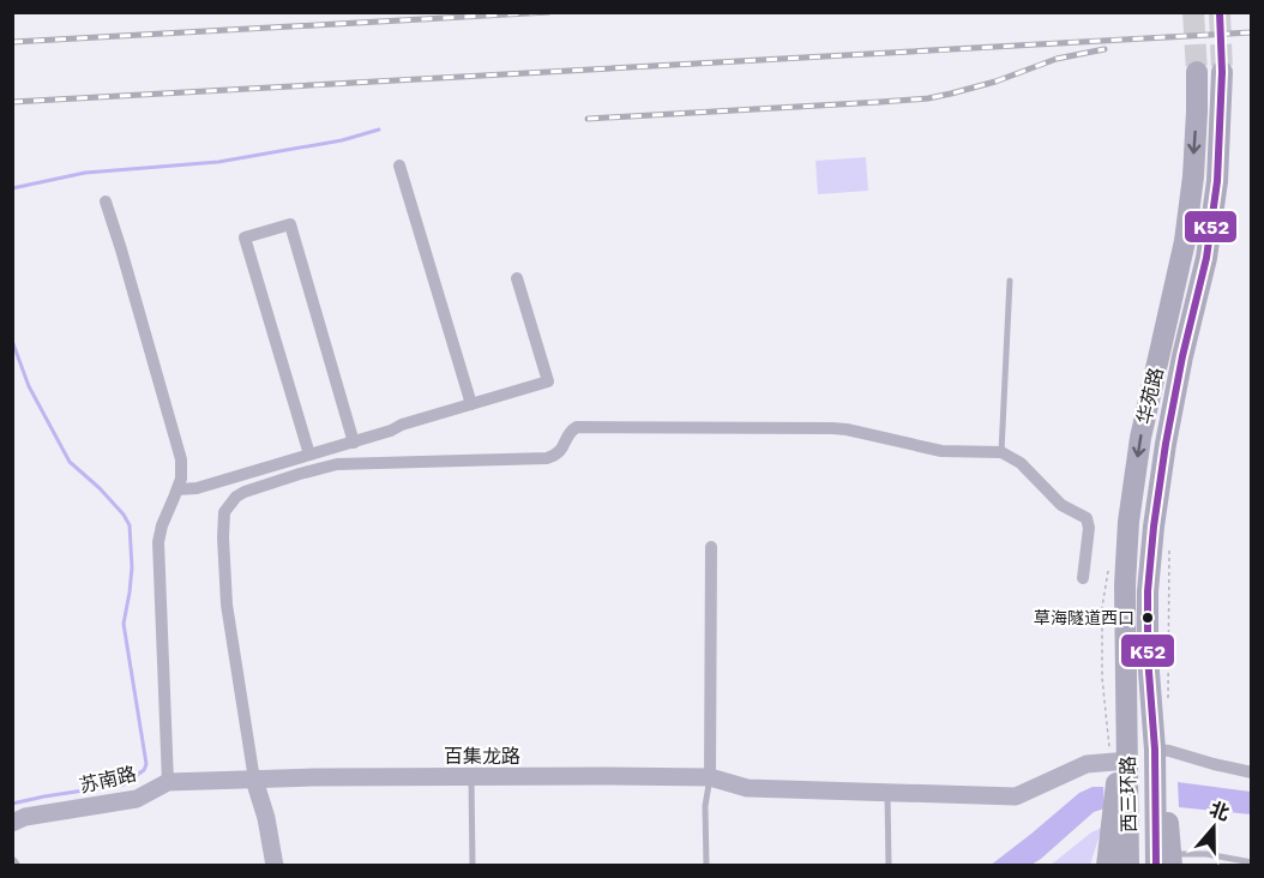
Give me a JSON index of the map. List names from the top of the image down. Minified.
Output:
{"streets":{"main road":["华苑路","西三环路"],"street":["百集龙路","苏南路"]},"crossings":[["华苑路","百集龙路"],["华苑路","西三环路"],["百集龙路","苏南路"],["百集龙路","西三环路"]],"places":["草海隧道西口"],"lines":["transit line K52"],"north":"top"}
